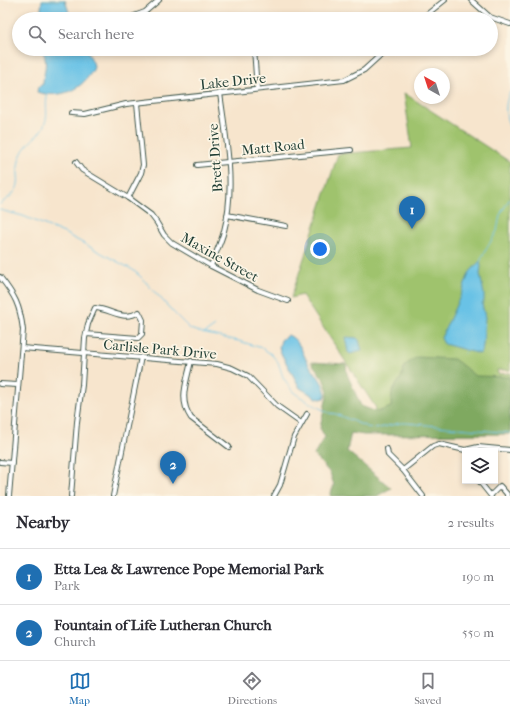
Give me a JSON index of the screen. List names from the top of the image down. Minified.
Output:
{"streets":{"street":["Lake Drive","Matt Road","Brett Drive","Maxine Street","Carlisle Park Drive"]},"crossings":[["Lake Drive","Brett Drive"],["Matt Road","Brett Drive"],["Brett Drive","Maxine Street"]],"north":"top left","page":{"search":"Search here","pins":["1","2"],"heading":["Nearby","2 results"],"list":[{"mark":"1","name":"Etta Lea & Lawrence Pope Memorial Park","note":"Park","value":"190 m"},{"mark":"2","name":"Fountain of Life Lutheran Church","note":"Church","value":"550 m"}],"nav":["Map","Directions","Saved"]}}
